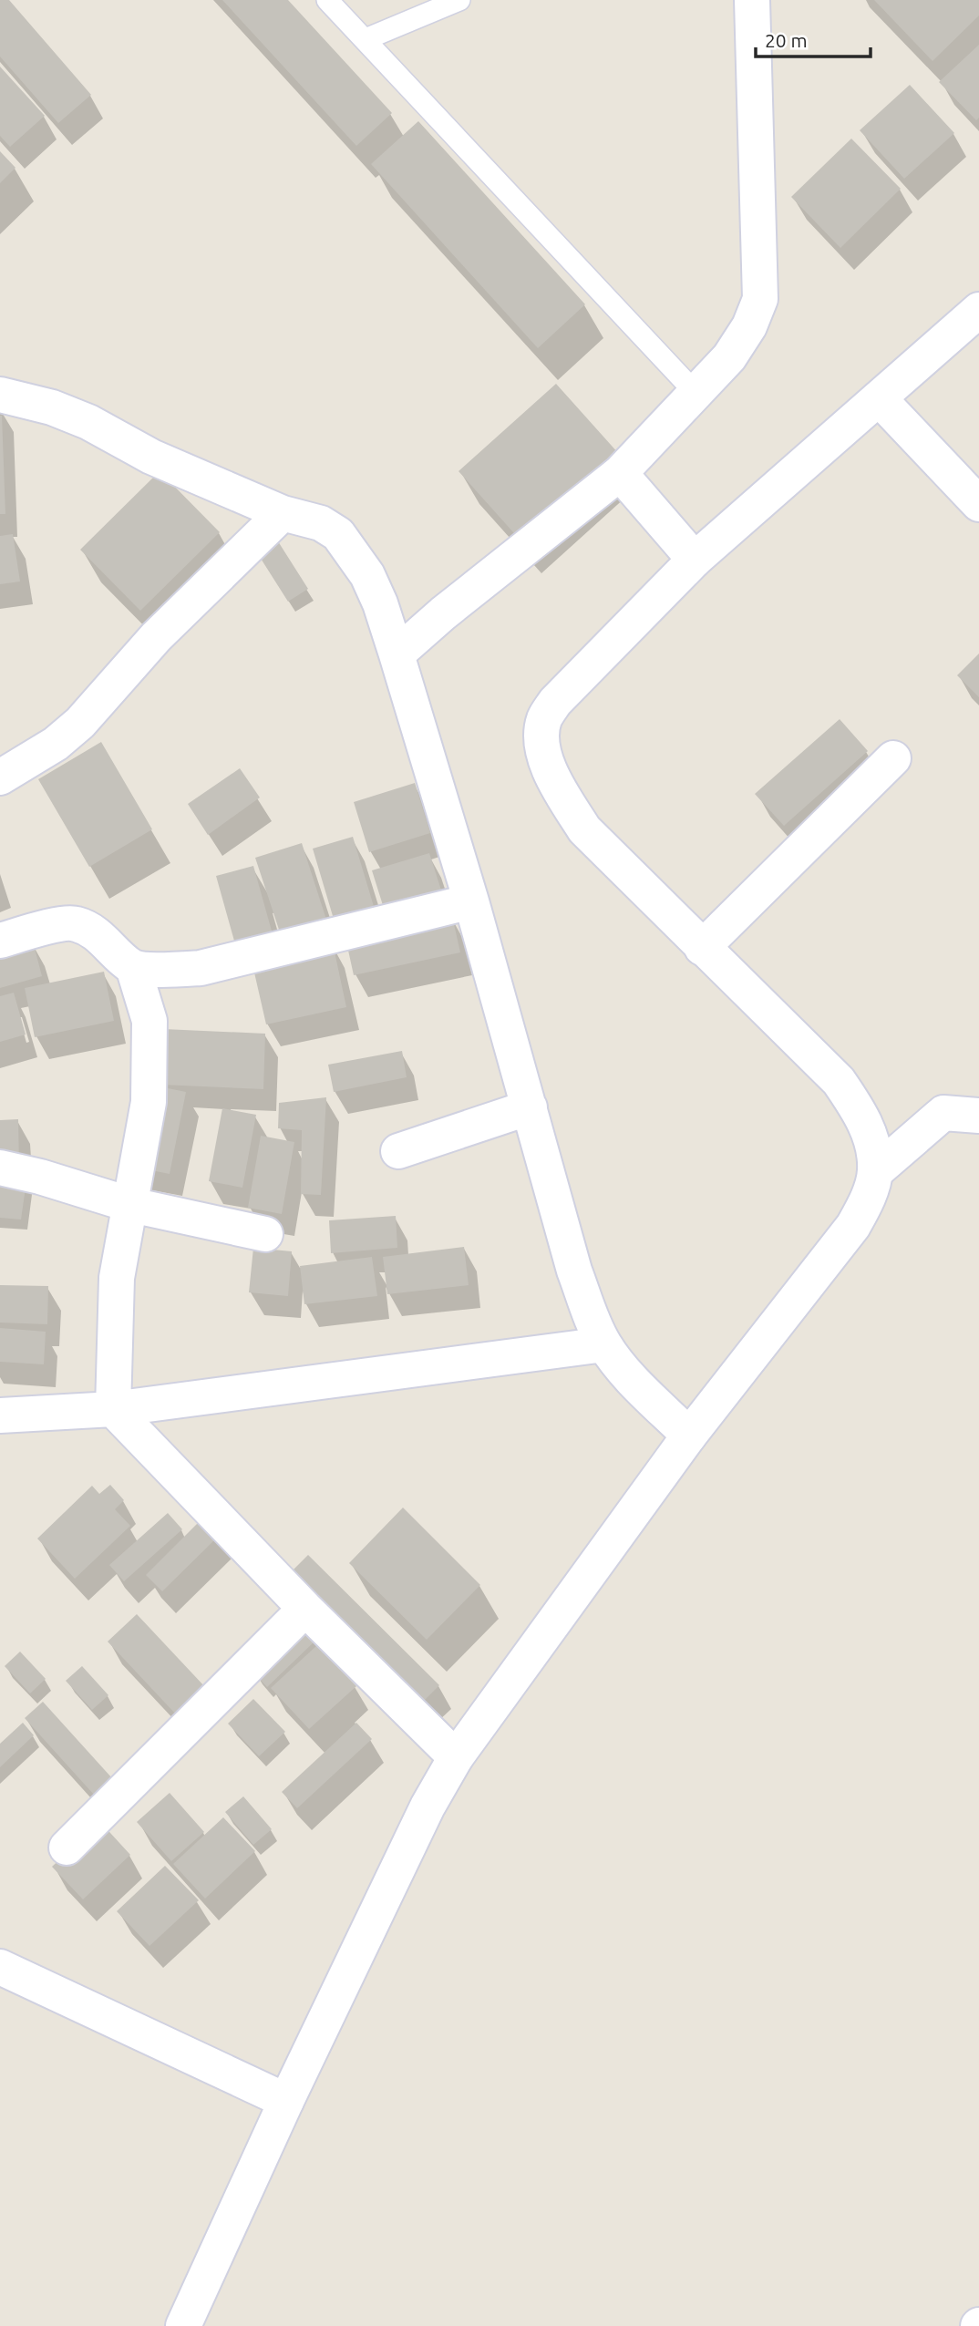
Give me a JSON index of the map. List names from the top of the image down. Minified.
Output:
{"scale_bar":"20 m"}
